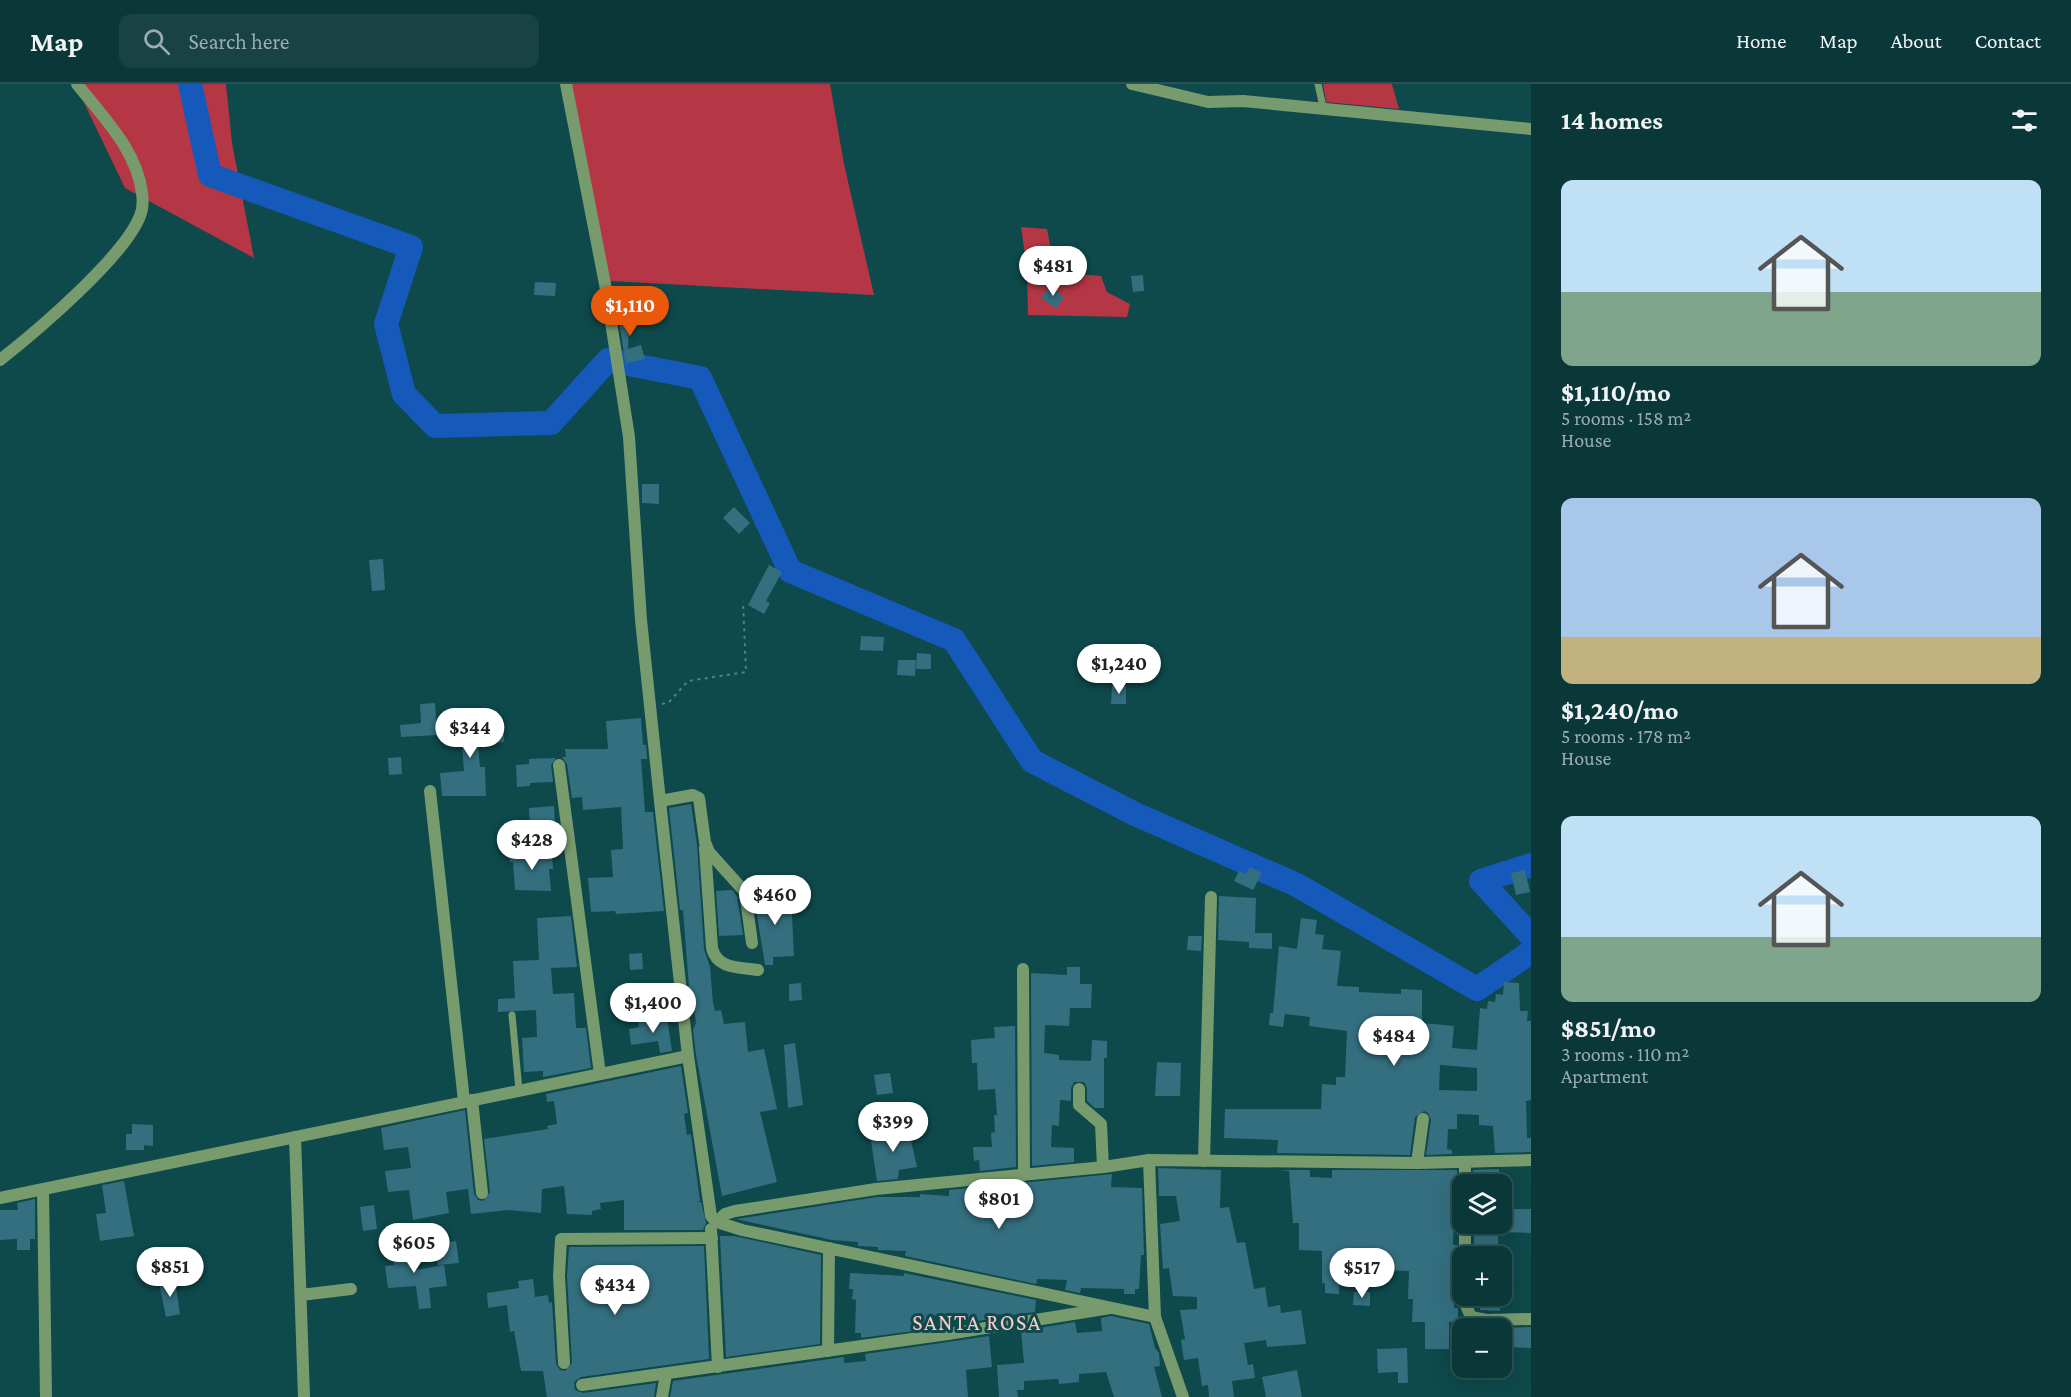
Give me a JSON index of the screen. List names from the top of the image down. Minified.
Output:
{"districts":["SANTA ROSA"],"page":{"header":"Map","search":"Search here","nav":["Home","Map","About","Contact"],"heading":"14 homes","list":[{"name":"$1,110/mo","note":"5 rooms · 158 m² · House"},{"name":"$1,240/mo","note":"5 rooms · 178 m² · House"},{"name":"$851/mo","note":"3 rooms · 110 m² · Apartment"}],"price":["$481","$1,110","$1,240","$344","$428","$460","$1,400","$484","$399","$801","$605","$851","$517","$434"],"map_buttons":["+","−"]}}
